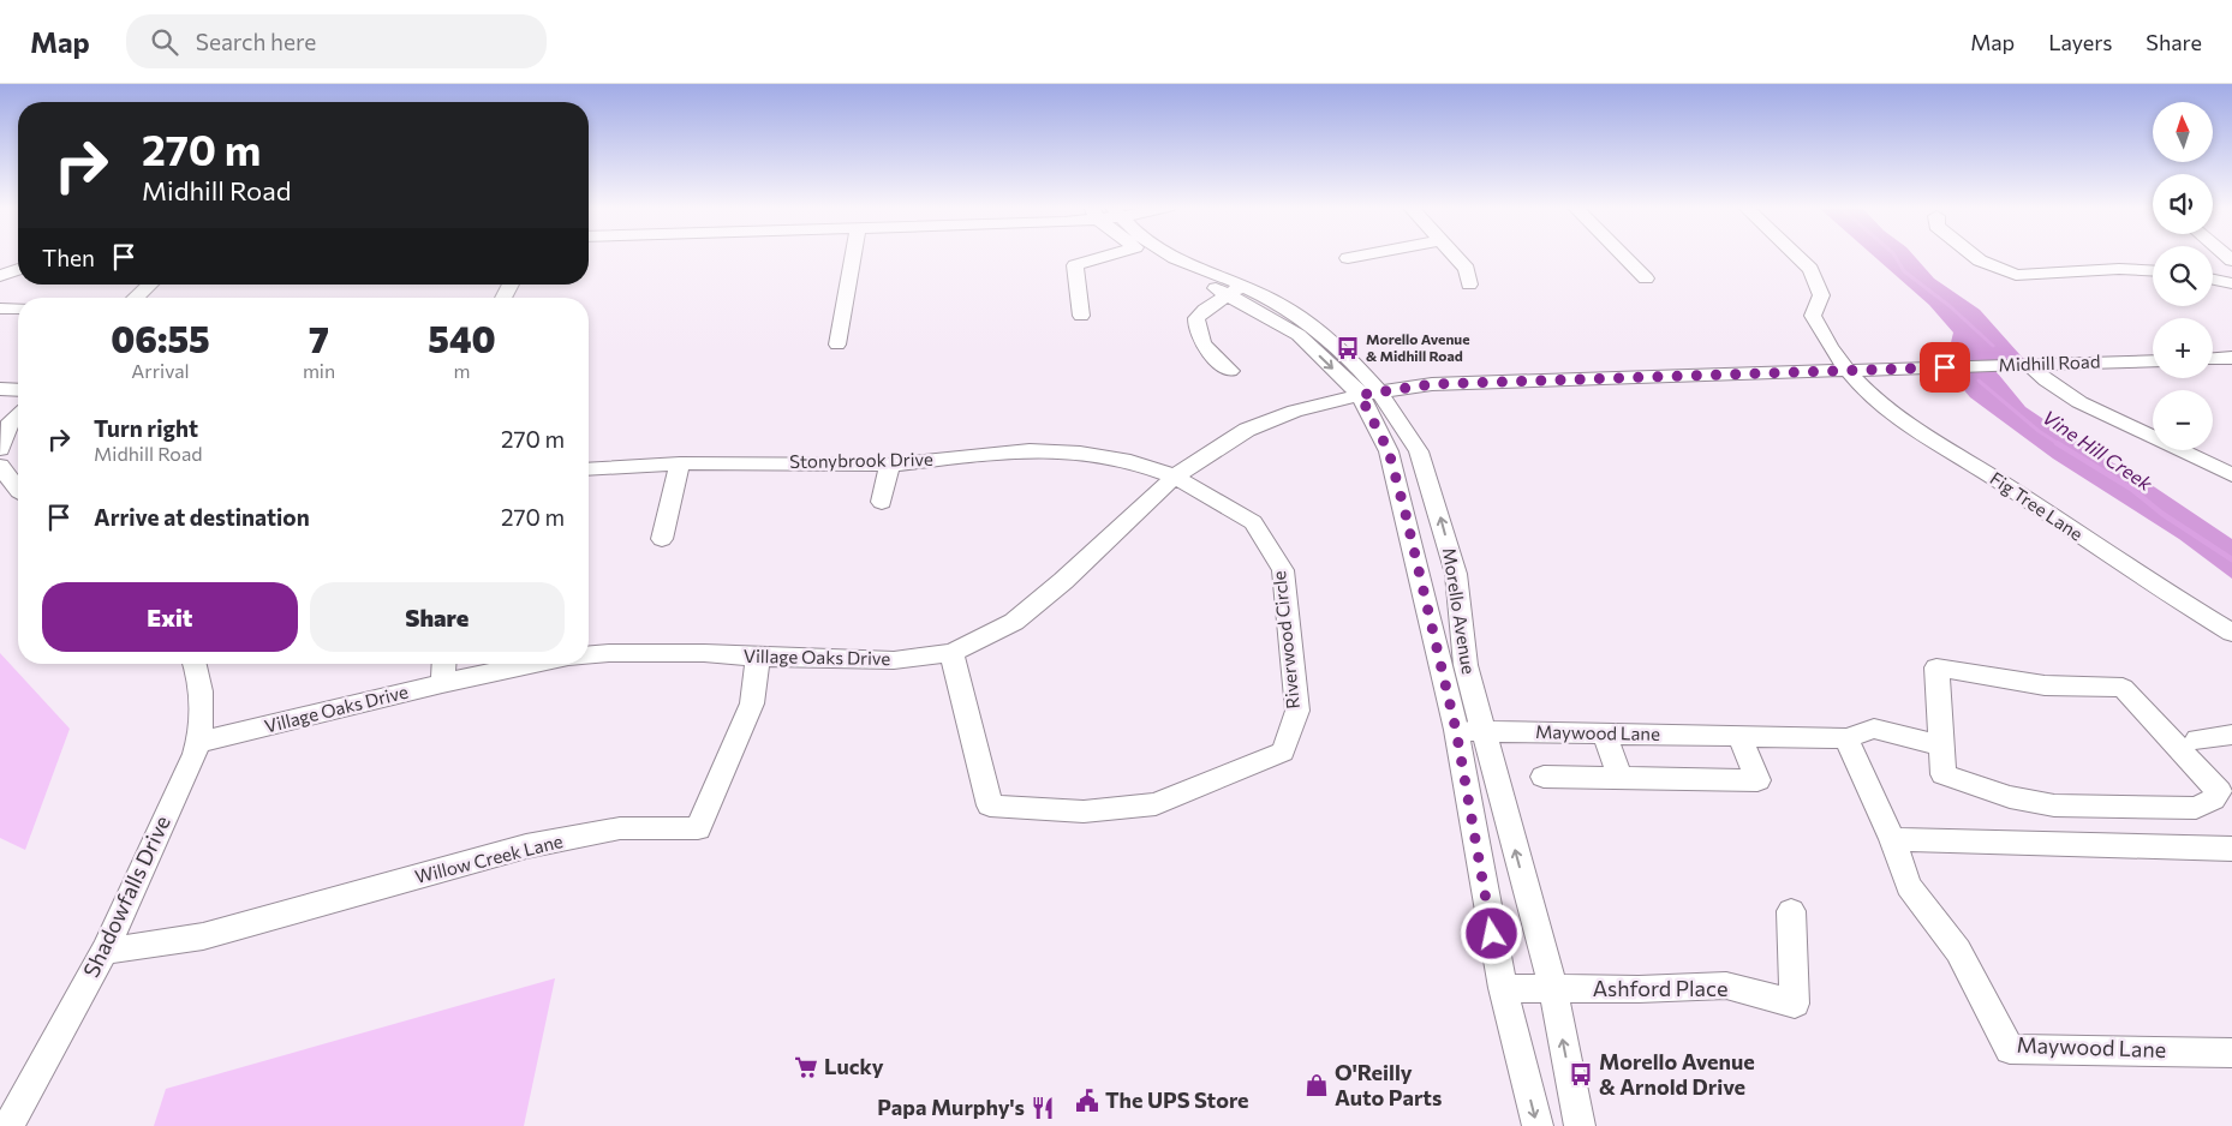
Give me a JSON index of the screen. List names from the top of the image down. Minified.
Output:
{"streets":{"street":["Midhill Road","Stonybrook Drive","Fig Tree Lane","Morello Avenue","Riverwood Circle","Village Oaks Drive","Maywood Lane","Willow Creek Lane","Shadowfalls Drive","Ashford Place"]},"crossings":[["Midhill Road","Fig Tree Lane"],["Midhill Road","Morello Avenue"],["Midhill Road","Village Oaks Drive"],["Stonybrook Drive","Riverwood Circle"],["Stonybrook Drive","Village Oaks Drive"],["Morello Avenue","Village Oaks Drive"],["Morello Avenue","Maywood Lane"],["Morello Avenue","Ashford Place"],["Riverwood Circle","Village Oaks Drive"],["Village Oaks Drive","Willow Creek Lane"],["Village Oaks Drive","Shadowfalls Drive"],["Willow Creek Lane","Shadowfalls Drive"]],"water":["Vine Hill Creek"],"places":{"bus stop":["Morello Avenue & Midhill Road","Morello Avenue & Arnold Drive"],"supermarket":["Lucky"],"shop":["O'Reilly Auto Parts"],"public building":["The UPS Store"],"restaurant":["Papa Murphy's"]},"north":"top","page":{"header":"Map","search":"Search here","nav":["Map","Layers","Share"],"map_buttons":["+","−"],"turn":["270 m","Midhill Road"],"then":"Then","eta":["06:55","Arrival","7","min","540","m"],"list":[{"name":"Turn right","note":"Midhill Road","value":"270 m"},{"name":"Arrive at destination","value":"270 m"}],"buttons":["Exit","Share"]}}
